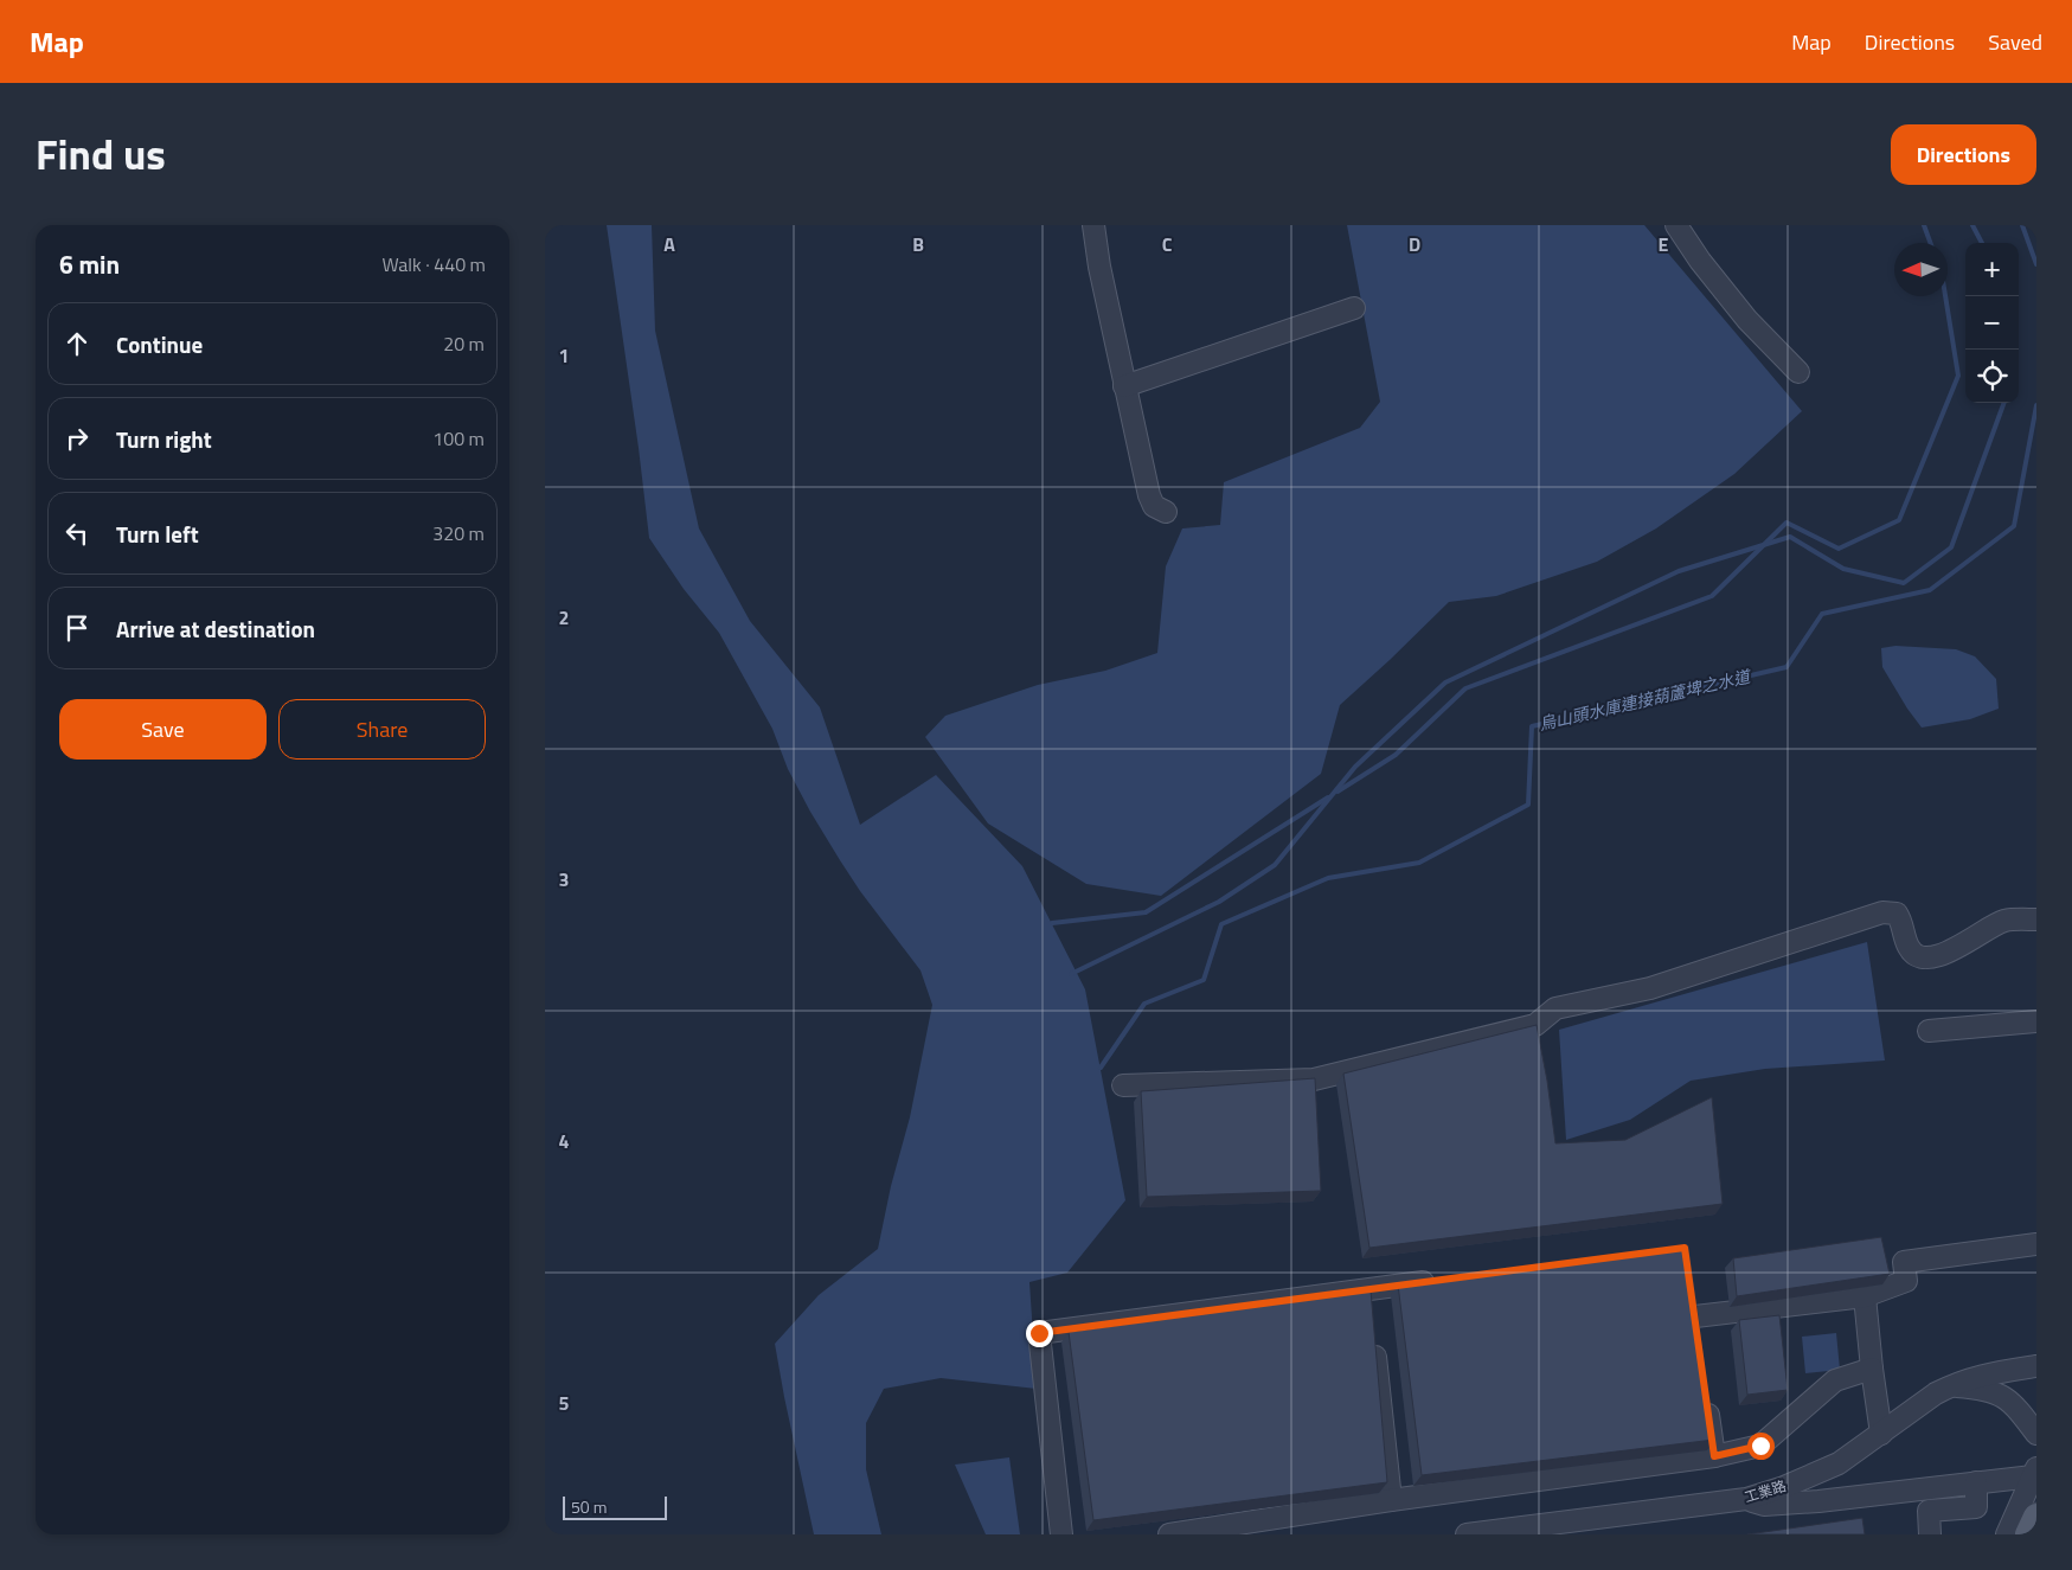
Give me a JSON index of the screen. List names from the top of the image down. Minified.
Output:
{"streets":{"street":["工業路"]},"water":["烏山頭水庫連接葫蘆埤之水道"],"scale_bar":"50 m","north":"left","page":{"header":"Map","nav":["Map","Directions","Saved"],"title":"Find us","buttons":["Directions",["Save","Share"]],"heading":["6 min","Walk · 440 m"],"map_buttons":["+","−"],"list":[["Continue","20 m"],["Turn right","100 m"],["Turn left","320 m"],"Arrive at destination"],"scale":"50 m"},"grid":{"columns":["A","B","C","D","E"],"rows":["1","2","3","4","5"]}}
